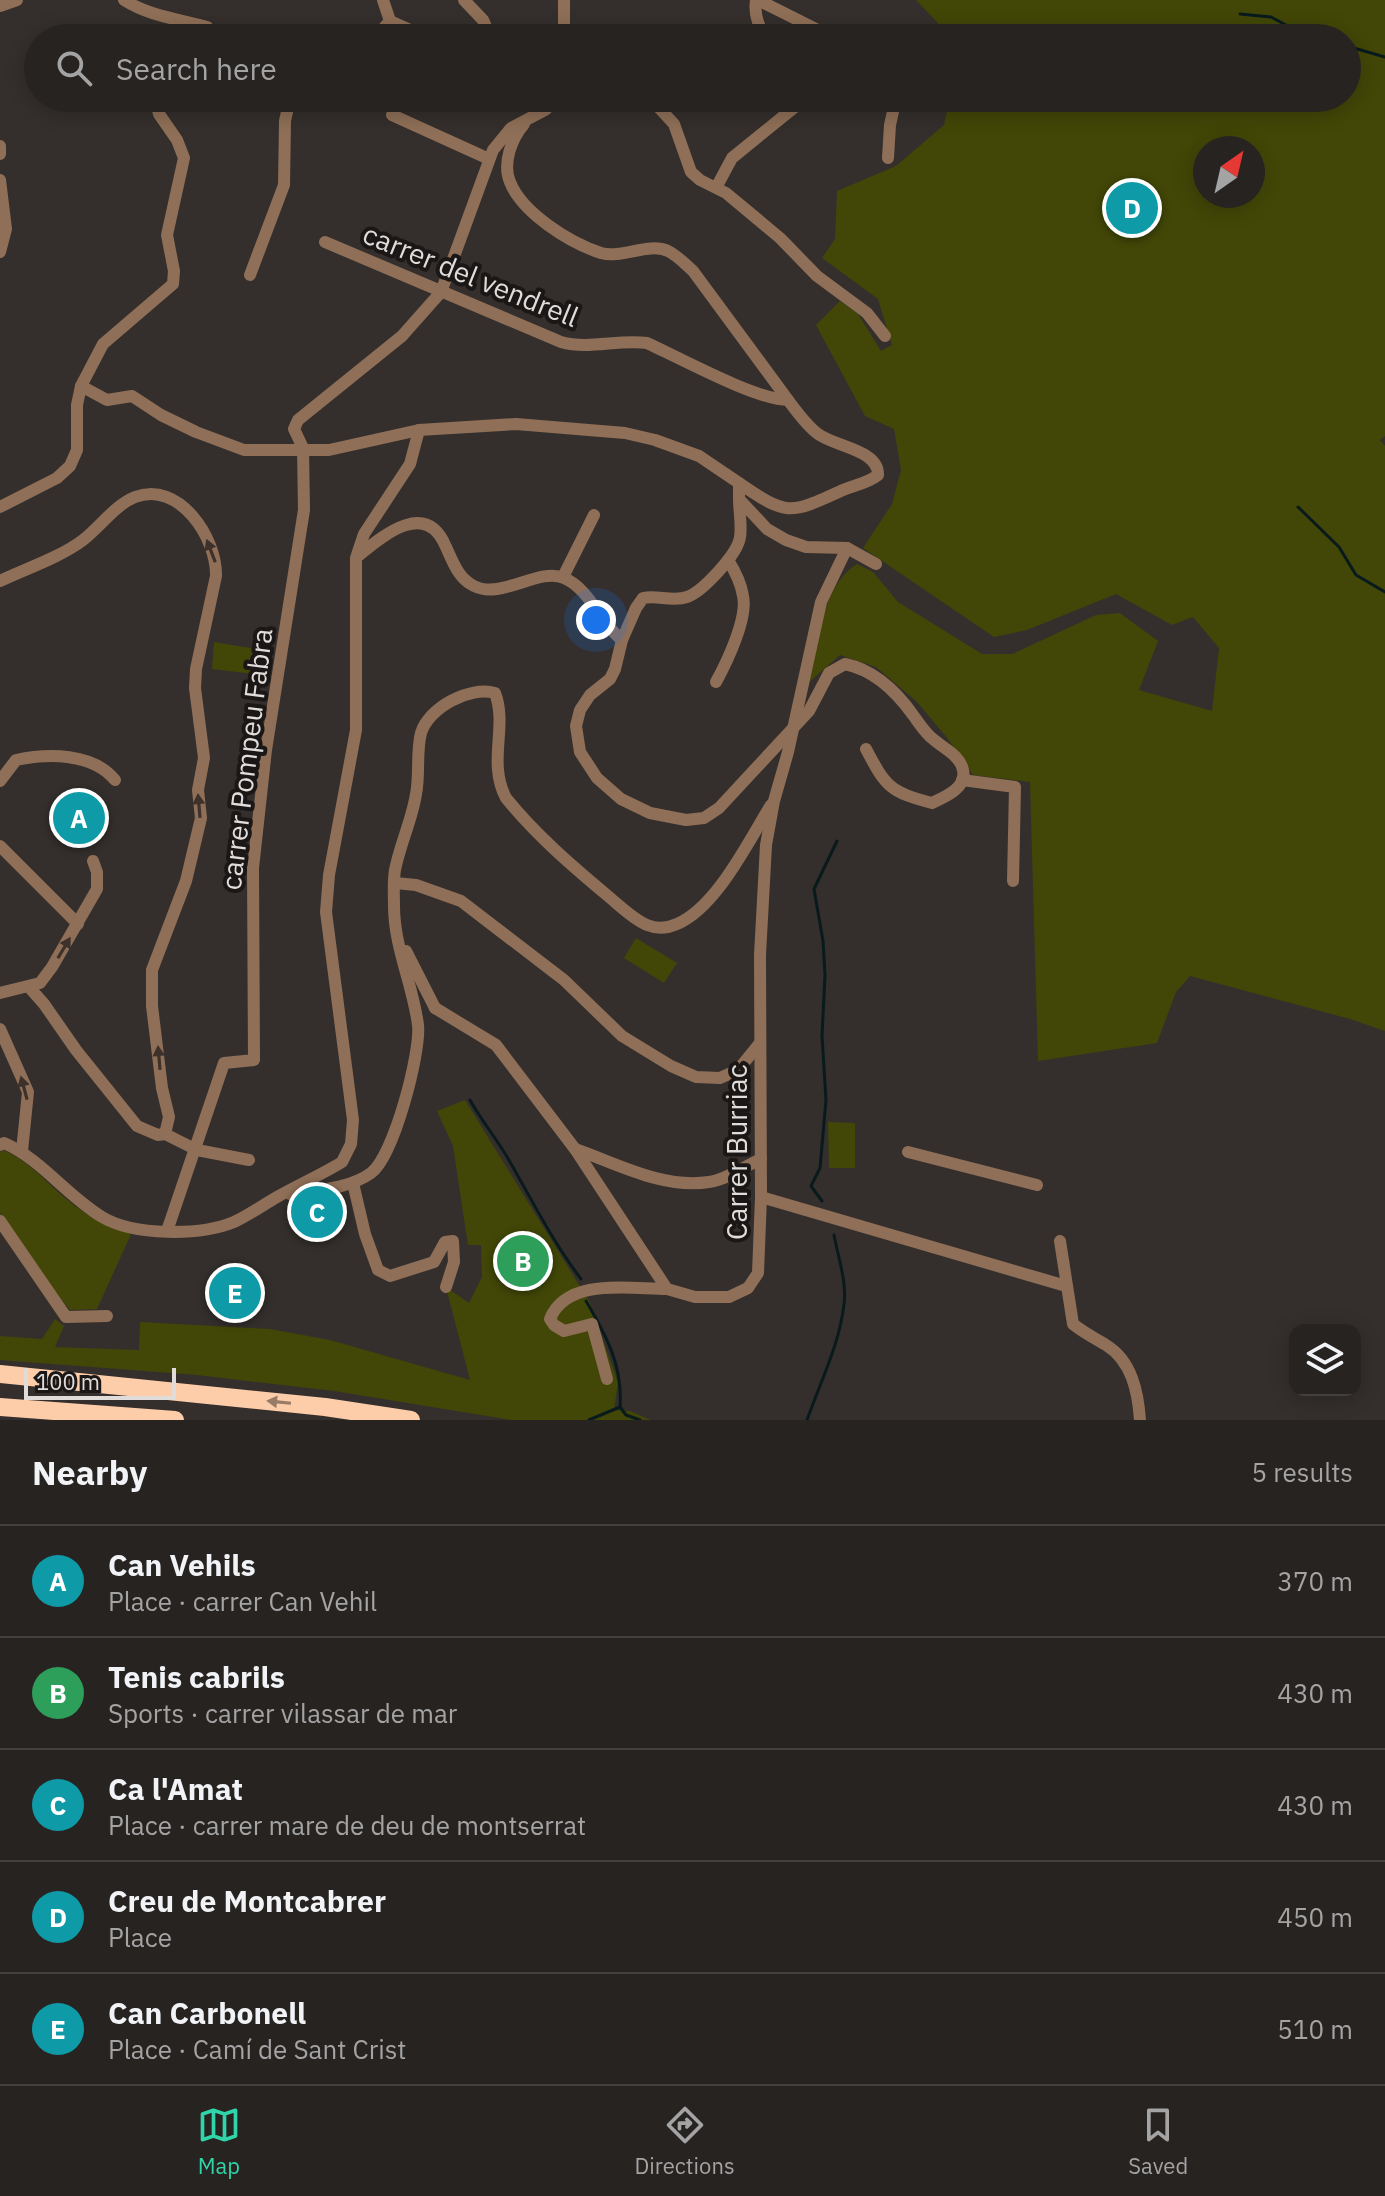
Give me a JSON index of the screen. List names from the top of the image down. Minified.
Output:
{"streets":{"street":["carrer del vendrell","carrer Pompeu Fabra","Carrer Burriac"]},"scale_bar":"100 m","north":"top right","page":{"search":"Search here","pins":["D","A","C","B","E"],"scale":"100 m","heading":["Nearby","5 results"],"list":[{"mark":"A","name":"Can Vehils","note":"Place · carrer Can Vehil","value":"370 m"},{"mark":"B","name":"Tenis cabrils","note":"Sports · carrer vilassar de mar","value":"430 m"},{"mark":"C","name":"Ca l'Amat","note":"Place · carrer mare de deu de montserrat","value":"430 m"},{"mark":"D","name":"Creu de Montcabrer","note":"Place","value":"450 m"},{"mark":"E","name":"Can Carbonell","note":"Place · Camí de Sant Crist","value":"510 m"}],"nav":["Map","Directions","Saved"]}}
